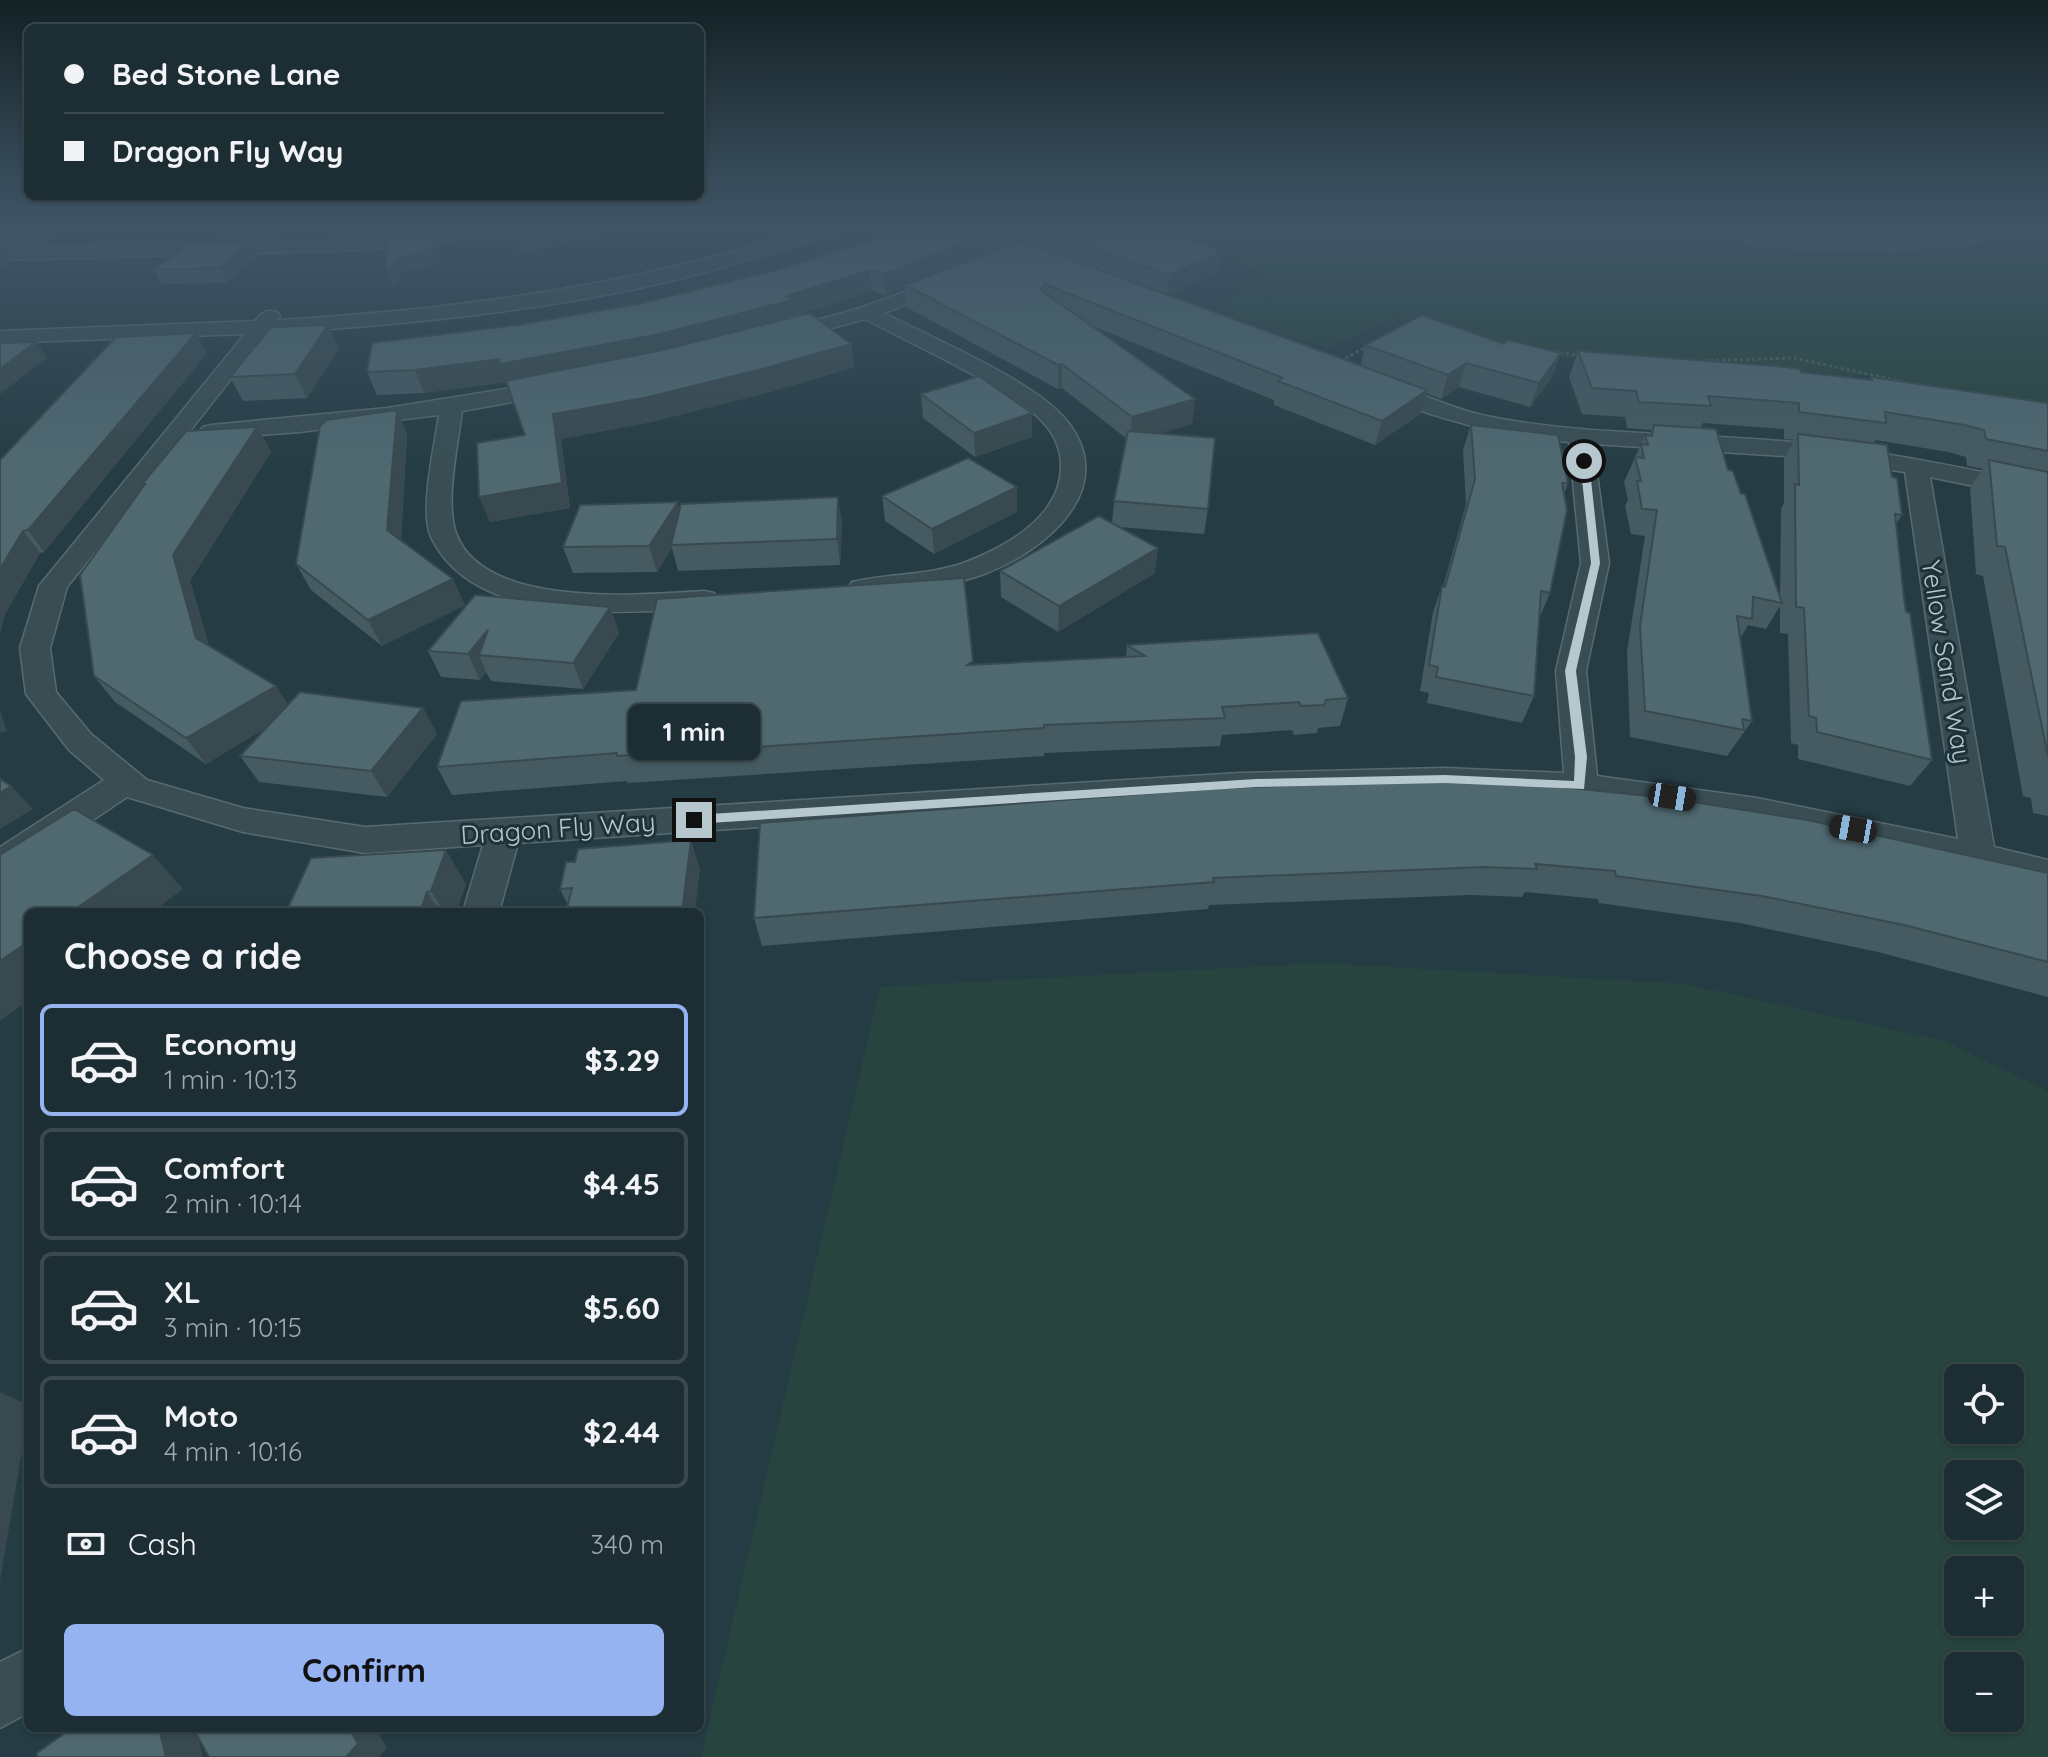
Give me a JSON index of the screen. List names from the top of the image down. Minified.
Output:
{"streets":{"street":["Yellow Sand Way","Dragon Fly Way"]},"crossings":[["Yellow Sand Way","Dragon Fly Way"]],"page":{"banner":["Bed Stone Lane","Dragon Fly Way"],"bubble":"1 min","heading":"Choose a ride","list":[{"name":"Economy","note":"1 min · 10:13","value":"$3.29"},{"name":"Comfort","note":"2 min · 10:14","value":"$4.45"},{"name":"XL","note":"3 min · 10:15","value":"$5.60"},{"name":"Moto","note":"4 min · 10:16","value":"$2.44"}],"map_buttons":["+","−"],"pay":["Cash","340 m"],"buttons":"Confirm"}}
